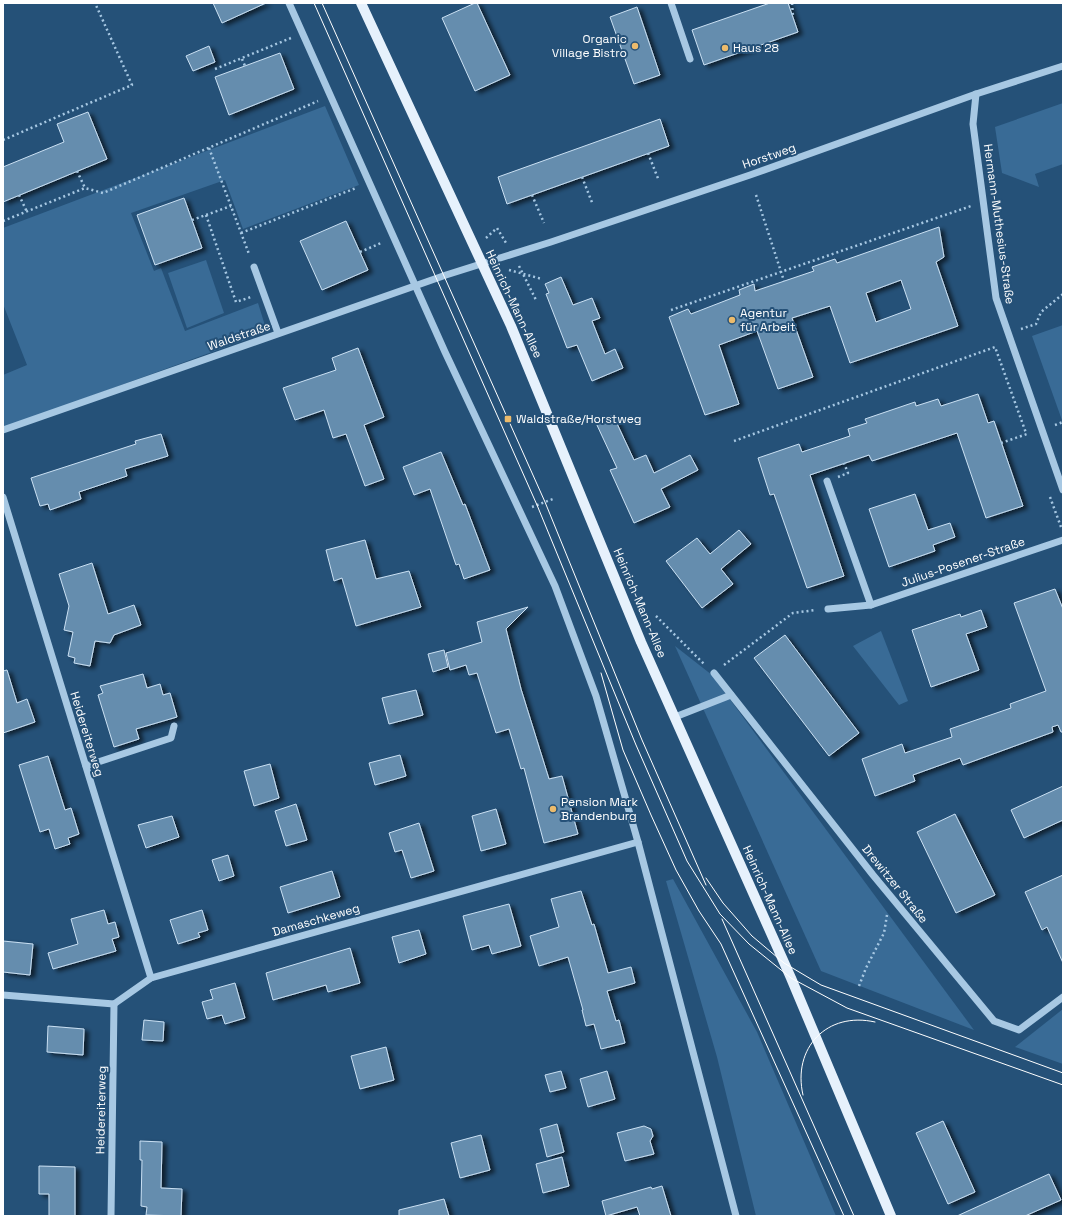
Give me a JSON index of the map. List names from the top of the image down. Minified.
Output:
{"streets":{"main road":["Heinrich-Mann-Allee"],"street":["Horstweg","Hermann-Muthesius-Straße","Waldstraße","Julius-Posener-Straße","Heidereiterweg","Drewitzer Straße","Damaschkeweg"]},"crossings":[["Horstweg","Hermann-Muthesius-Straße"],["Horstweg","Heinrich-Mann-Allee"],["Horstweg","Waldstraße"],["Heinrich-Mann-Allee","Waldstraße"],["Heidereiterweg","Damaschkeweg"]],"places":{"other":["Organic Village Bistro","Haus 28","Agentur für Arbeit","Pension Mark Brandenburg"],"transit":["Waldstraße/Horstweg"]}}
